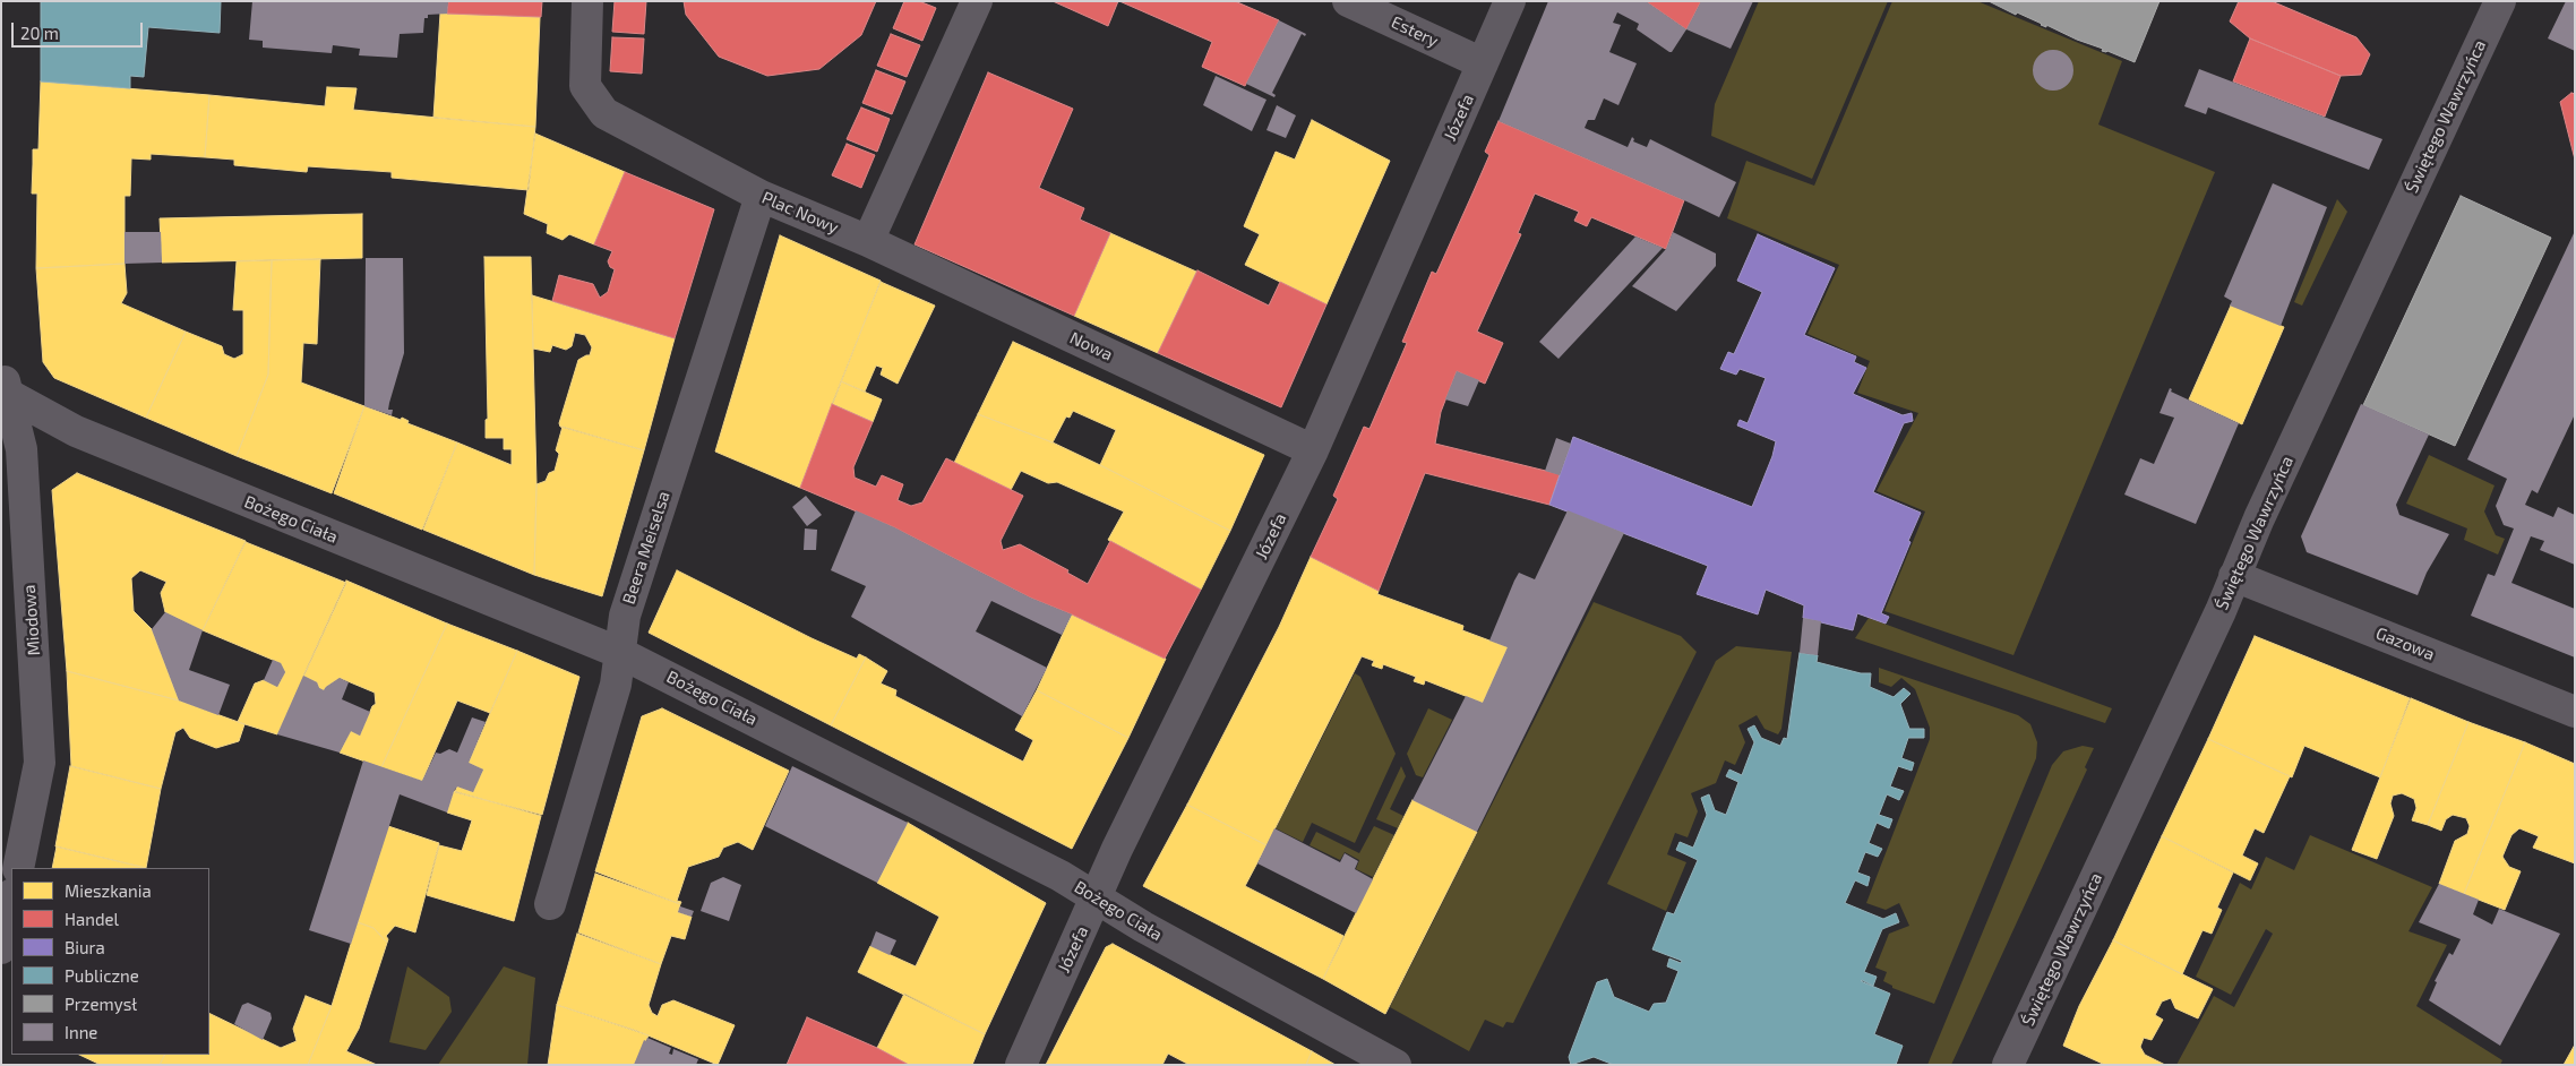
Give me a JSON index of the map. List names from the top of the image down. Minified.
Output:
{"streets":{"street":["Estery","Świętego Wawrzyńca","Józefa","Plac Nowy","Nowa","Bożego Ciała","Beera Meiselsa","Miodowa","Gazowa"]},"crossings":[["Estery","Józefa"],["Świętego Wawrzyńca","Gazowa"],["Józefa","Nowa"],["Józefa","Bożego Ciała"],["Plac Nowy","Nowa"],["Plac Nowy","Beera Meiselsa"],["Bożego Ciała","Beera Meiselsa"],["Bożego Ciała","Miodowa"]],"legend":["Mieszkania","Handel","Biura","Publiczne","Przemysł","Inne"],"scale_bar":"20 m"}
